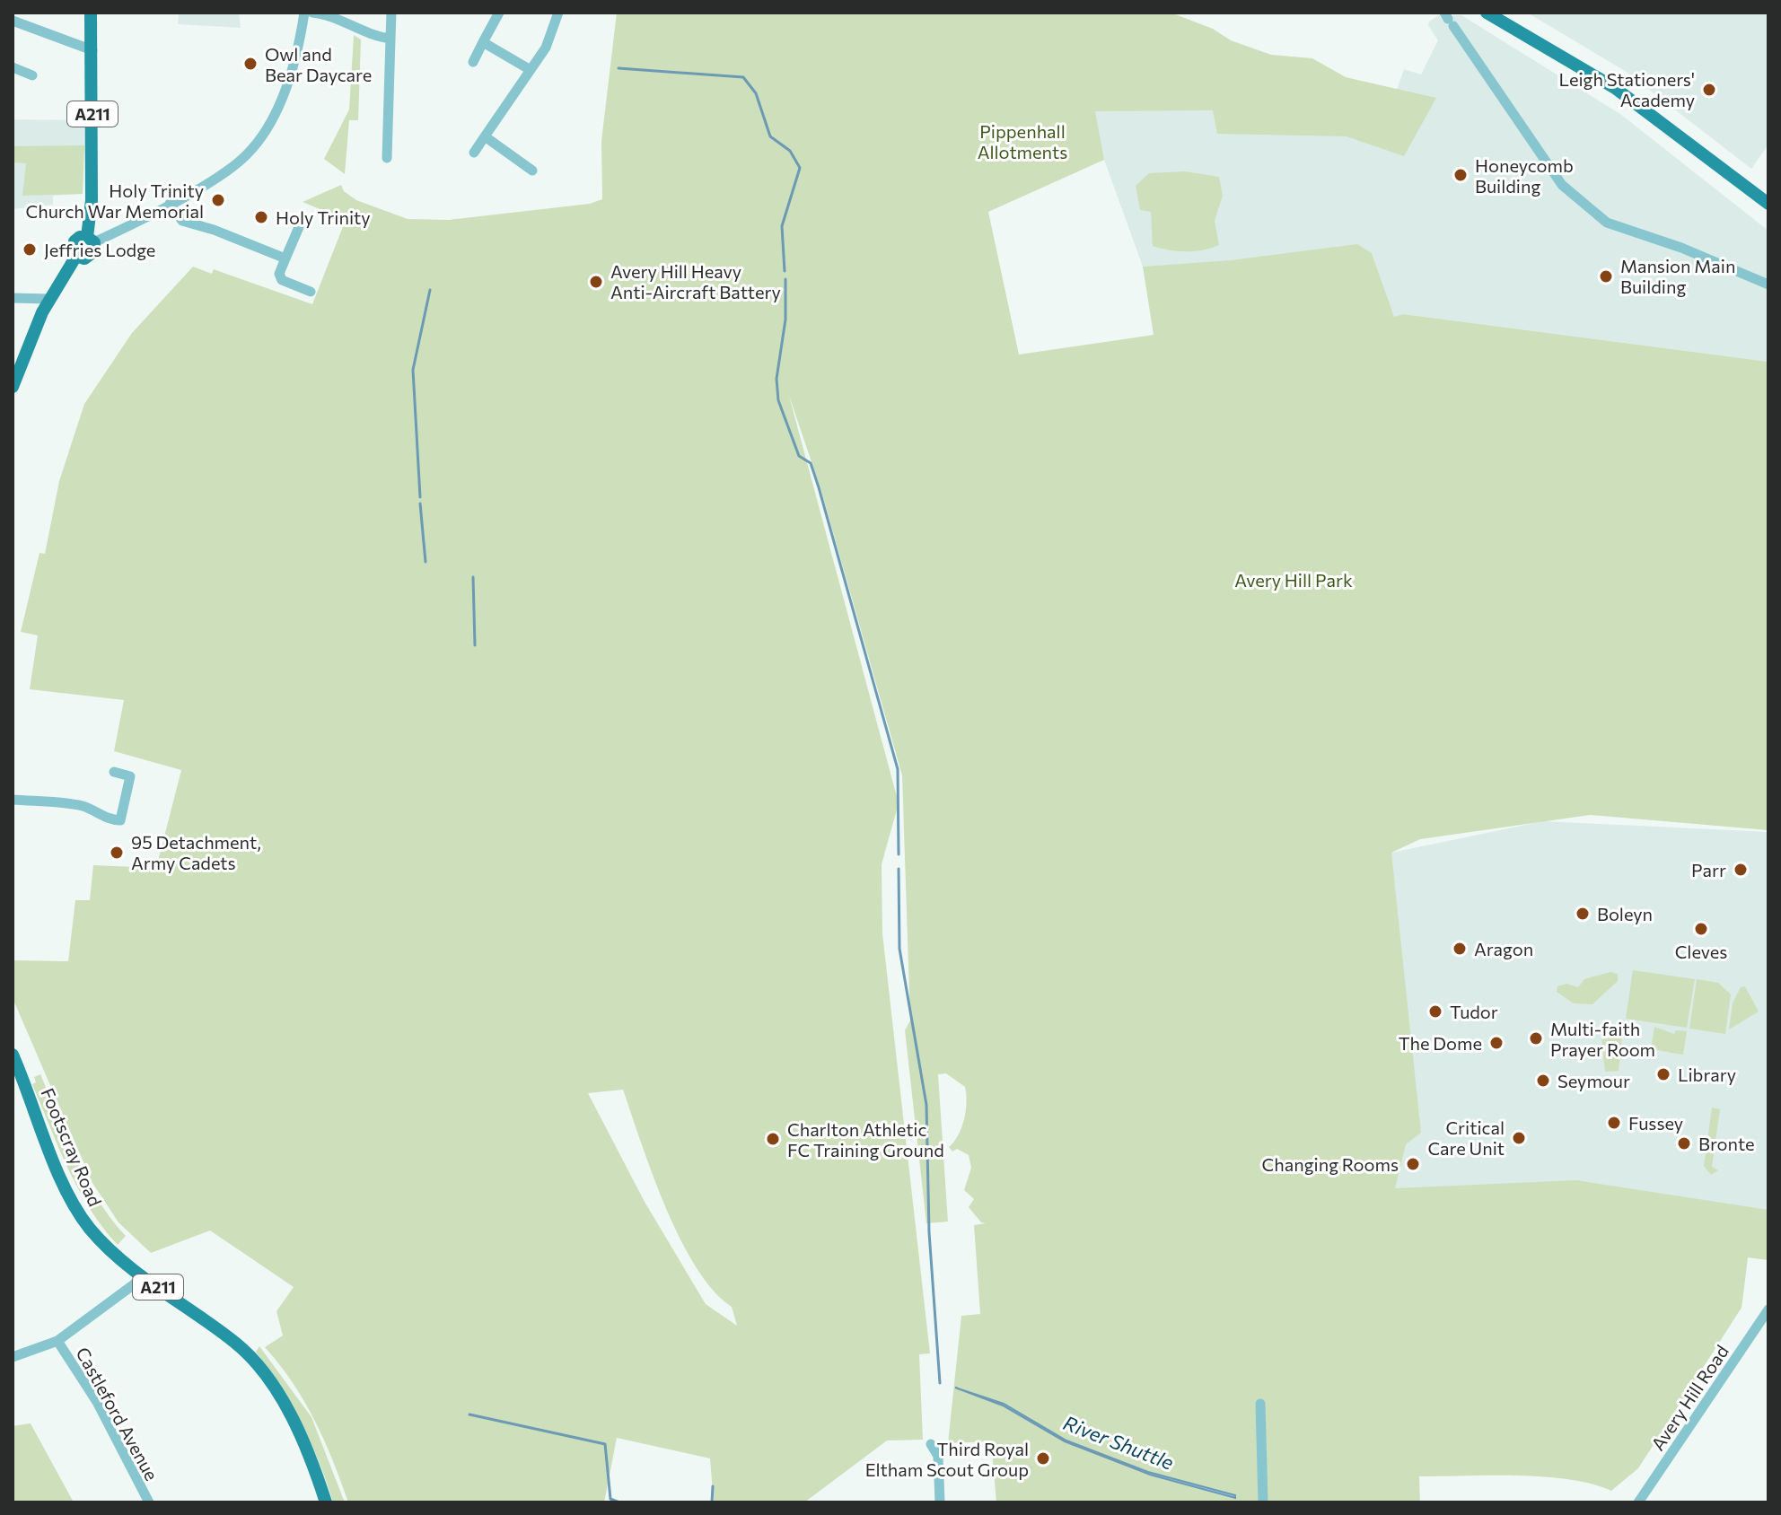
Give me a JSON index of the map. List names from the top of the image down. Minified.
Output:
{"streets":{"main road":["A211","Footscray Road"],"street":["Avery Hill Road","Castleford Avenue"]},"water":["River Shuttle"],"parks":["Pippenhall Allotments","Avery Hill Park"],"places":["Owl and Bear Daycare","Leigh Stationers' Academy","Honeycomb Building","Holy Trinity Church War Memorial","Holy Trinity","Jeffries Lodge","Mansion Main Building","Avery Hill Heavy Anti-Aircraft Battery","95 Detachment, Army Cadets","Parr","Boleyn","Cleves","Aragon","Tudor","Multi-faith Prayer Room","The Dome","Library","Seymour","Fussey","Critical Care Unit","Charlton Athletic FC Training Ground","Bronte","Changing Rooms","Third Royal Eltham Scout Group"]}
